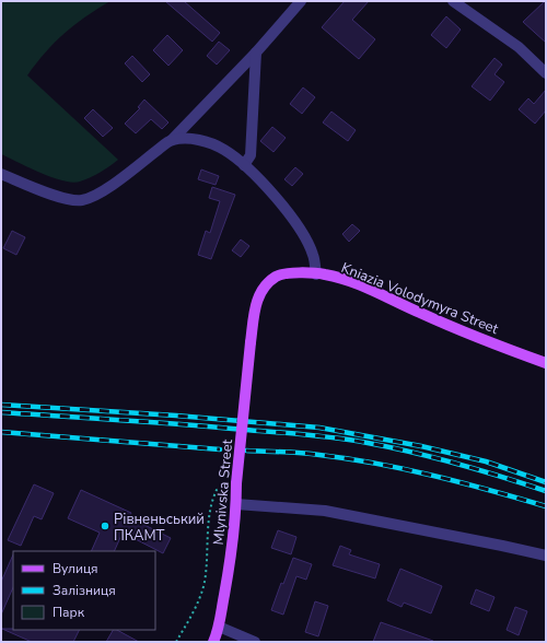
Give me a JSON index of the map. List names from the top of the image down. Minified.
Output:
{"streets":{"main road":["Kniazia Volodymyra Street","Mlynivska Street"]},"crossings":[["Kniazia Volodymyra Street","Mlynivska Street"]],"places":["Рівненьський ПКАМТ"],"legend":["Вулиця","Залізниця","Парк"]}
